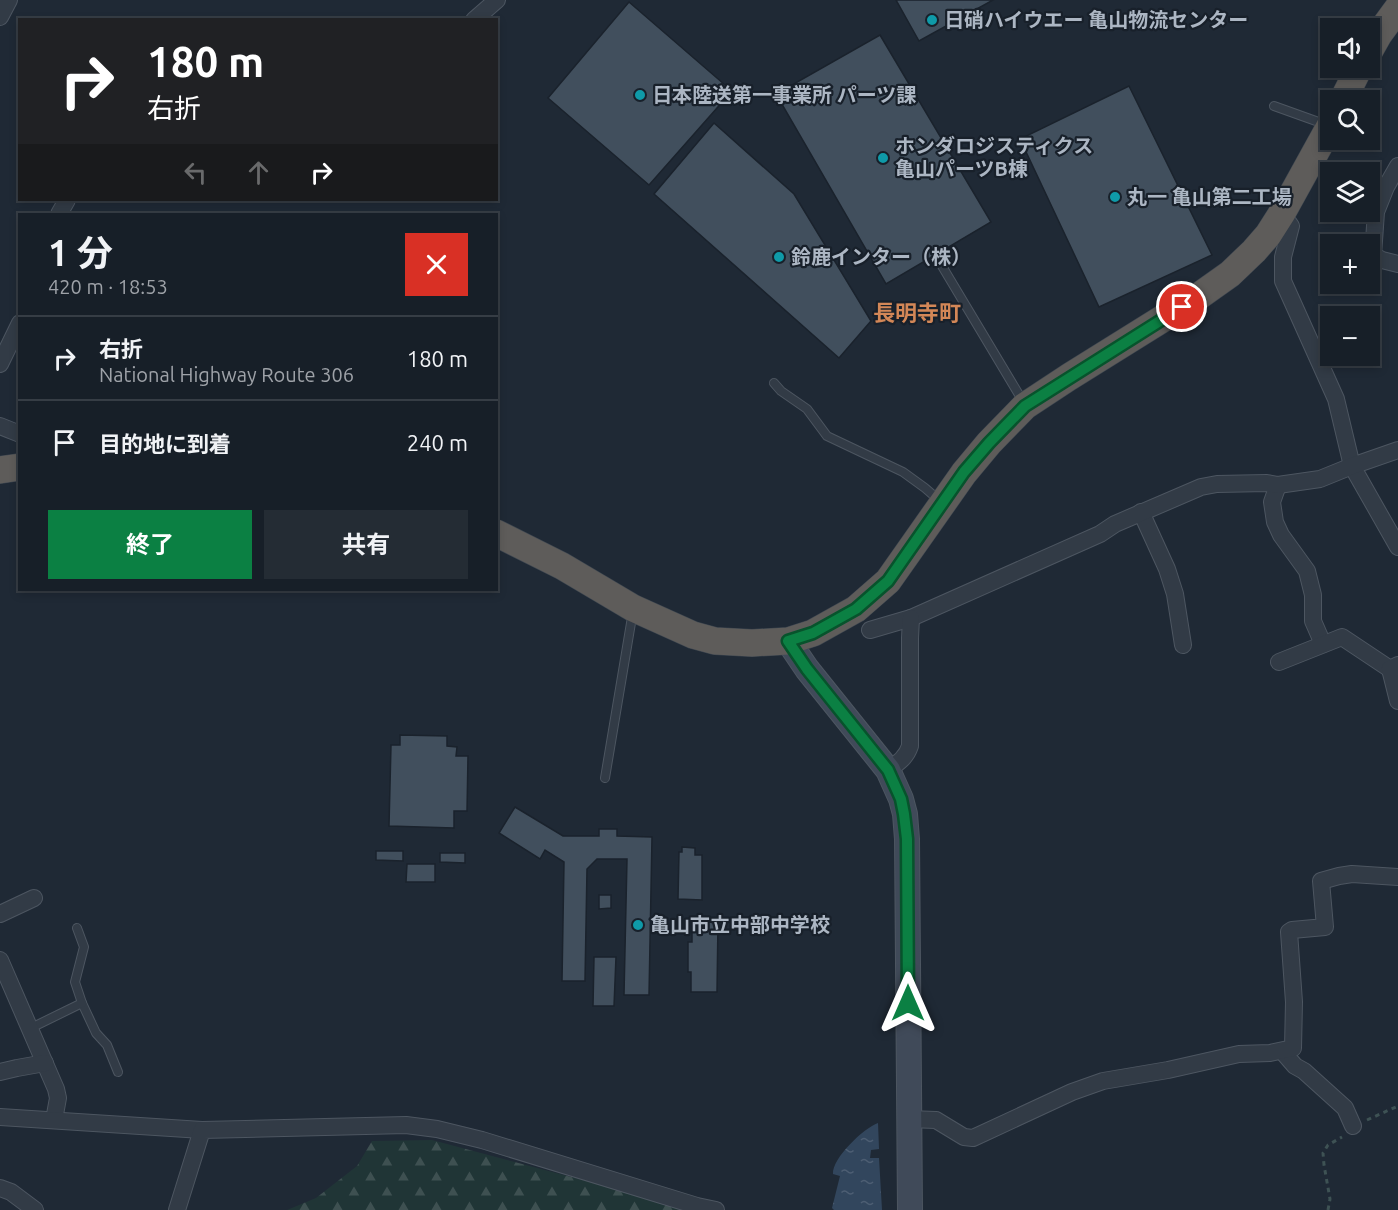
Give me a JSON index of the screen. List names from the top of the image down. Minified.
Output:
{"districts":["長明寺町"],"places":["日硝ハイウエー 亀山物流センター","日本陸送第一事業所 パーツ課","ホンダロジスティクス 亀山パーツB棟","丸一 亀山第二工場","鈴鹿インター（株）","亀山市立中部中学校"],"page":{"map_buttons":["+","−"],"turn":["180 m","右折"],"heading":["1 分","420 m · 18:53"],"list":[{"name":"右折","note":"National Highway Route 306","value":"180 m"},{"name":"目的地に到着","value":"240 m"}],"buttons":["終了","共有"]}}
